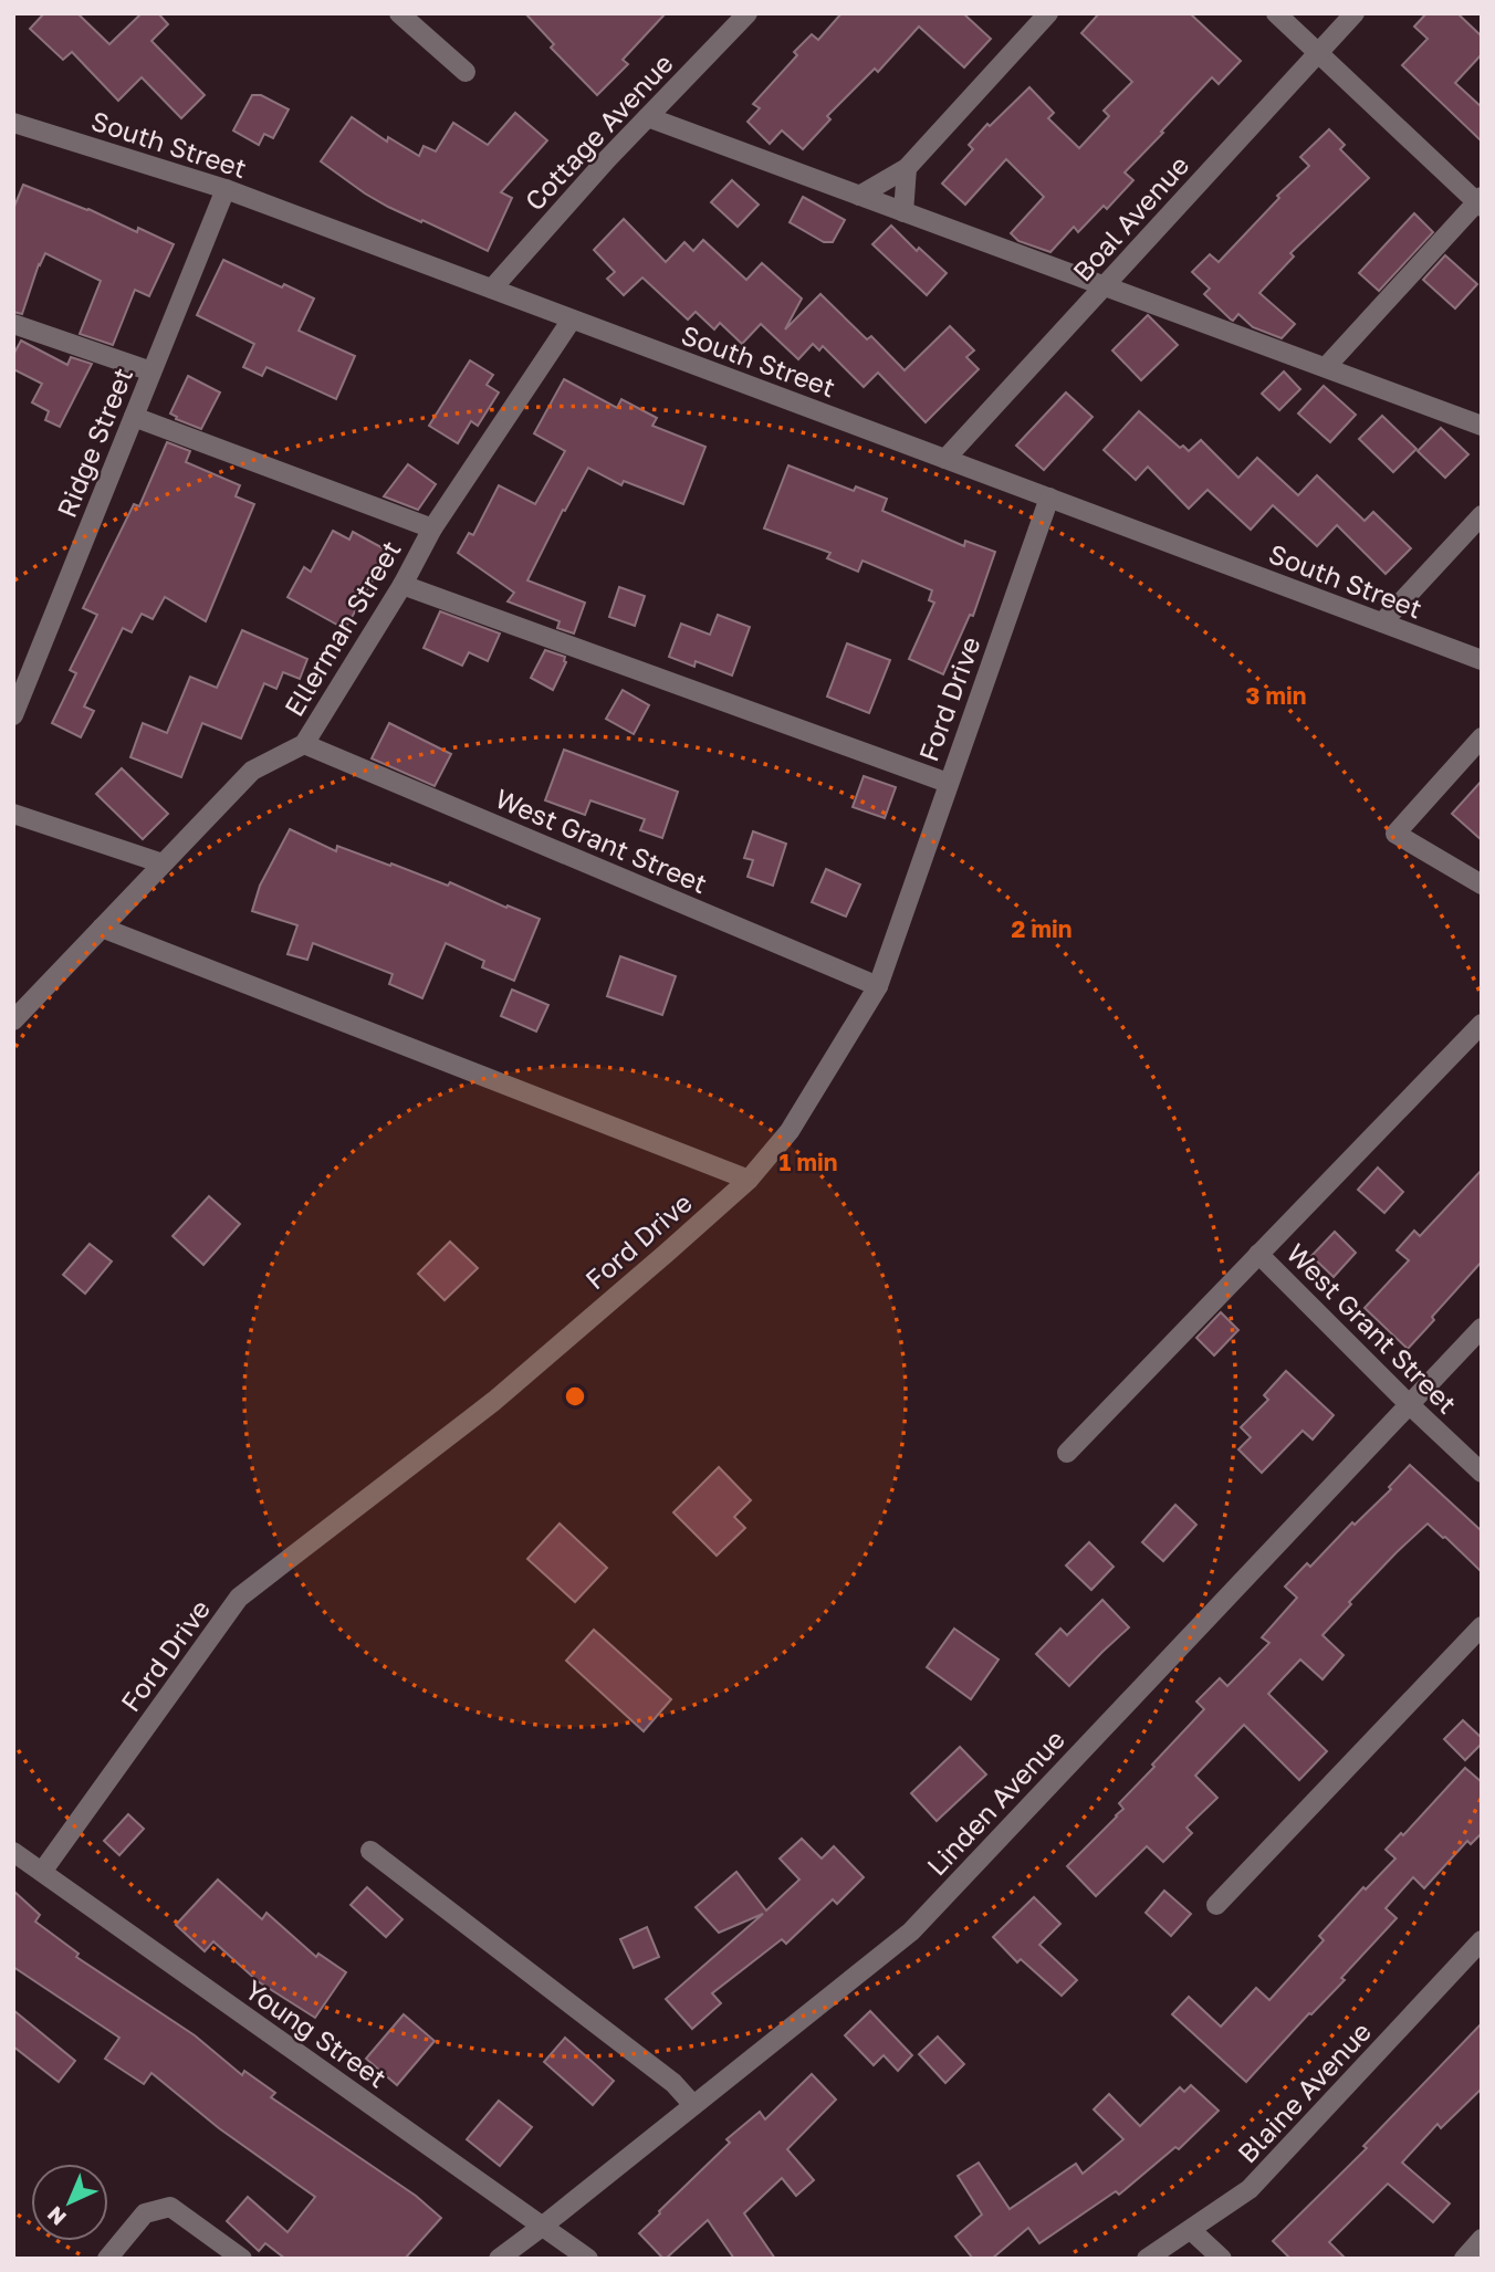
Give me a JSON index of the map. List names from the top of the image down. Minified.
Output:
{"streets":{"street":["Cottage Avenue","South Street","Boal Avenue","Ridge Street","Ellerman Street","Ford Drive","West Grant Street","Linden Avenue","Young Street","Blaine Avenue"]},"crossings":[["Cottage Avenue","South Street"],["South Street","Boal Avenue"],["South Street","Ridge Street"],["South Street","Ellerman Street"],["South Street","Ford Drive"],["Ellerman Street","West Grant Street"],["Ford Drive","West Grant Street"],["Ford Drive","Young Street"],["West Grant Street","Linden Avenue"],["Linden Avenue","Young Street"]],"north":"bottom left","rings":["3 min","2 min","1 min"]}
